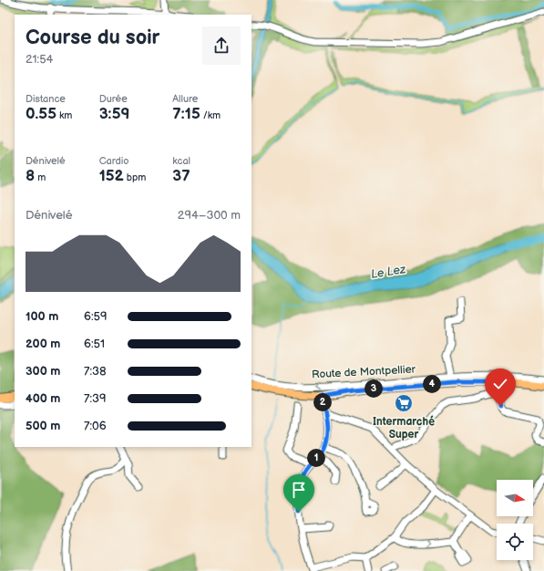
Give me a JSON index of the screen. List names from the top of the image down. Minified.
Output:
{"streets":{"main road":["Route de Montpellier"]},"water":["Le Lez"],"places":{"supermarket":["Intermarché Super"]},"north":"right","page":{"heading":["Course du soir","21:54"],"stats":[["Distance","0.55 km"],["Durée","3:59"],["Allure","7:15 /km"],["Dénivelé","8 m"],["Cardio","152 bpm"],["kcal","37"]],"chart":["Dénivelé","294–300 m"],"list":[{"name":"100 m","note":"6:59"},{"name":"200 m","note":"6:51"},{"name":"300 m","note":"7:38"},{"name":"400 m","note":"7:39"},{"name":"500 m","note":"7:06"}],"pins":["4","3","2","1"]}}
